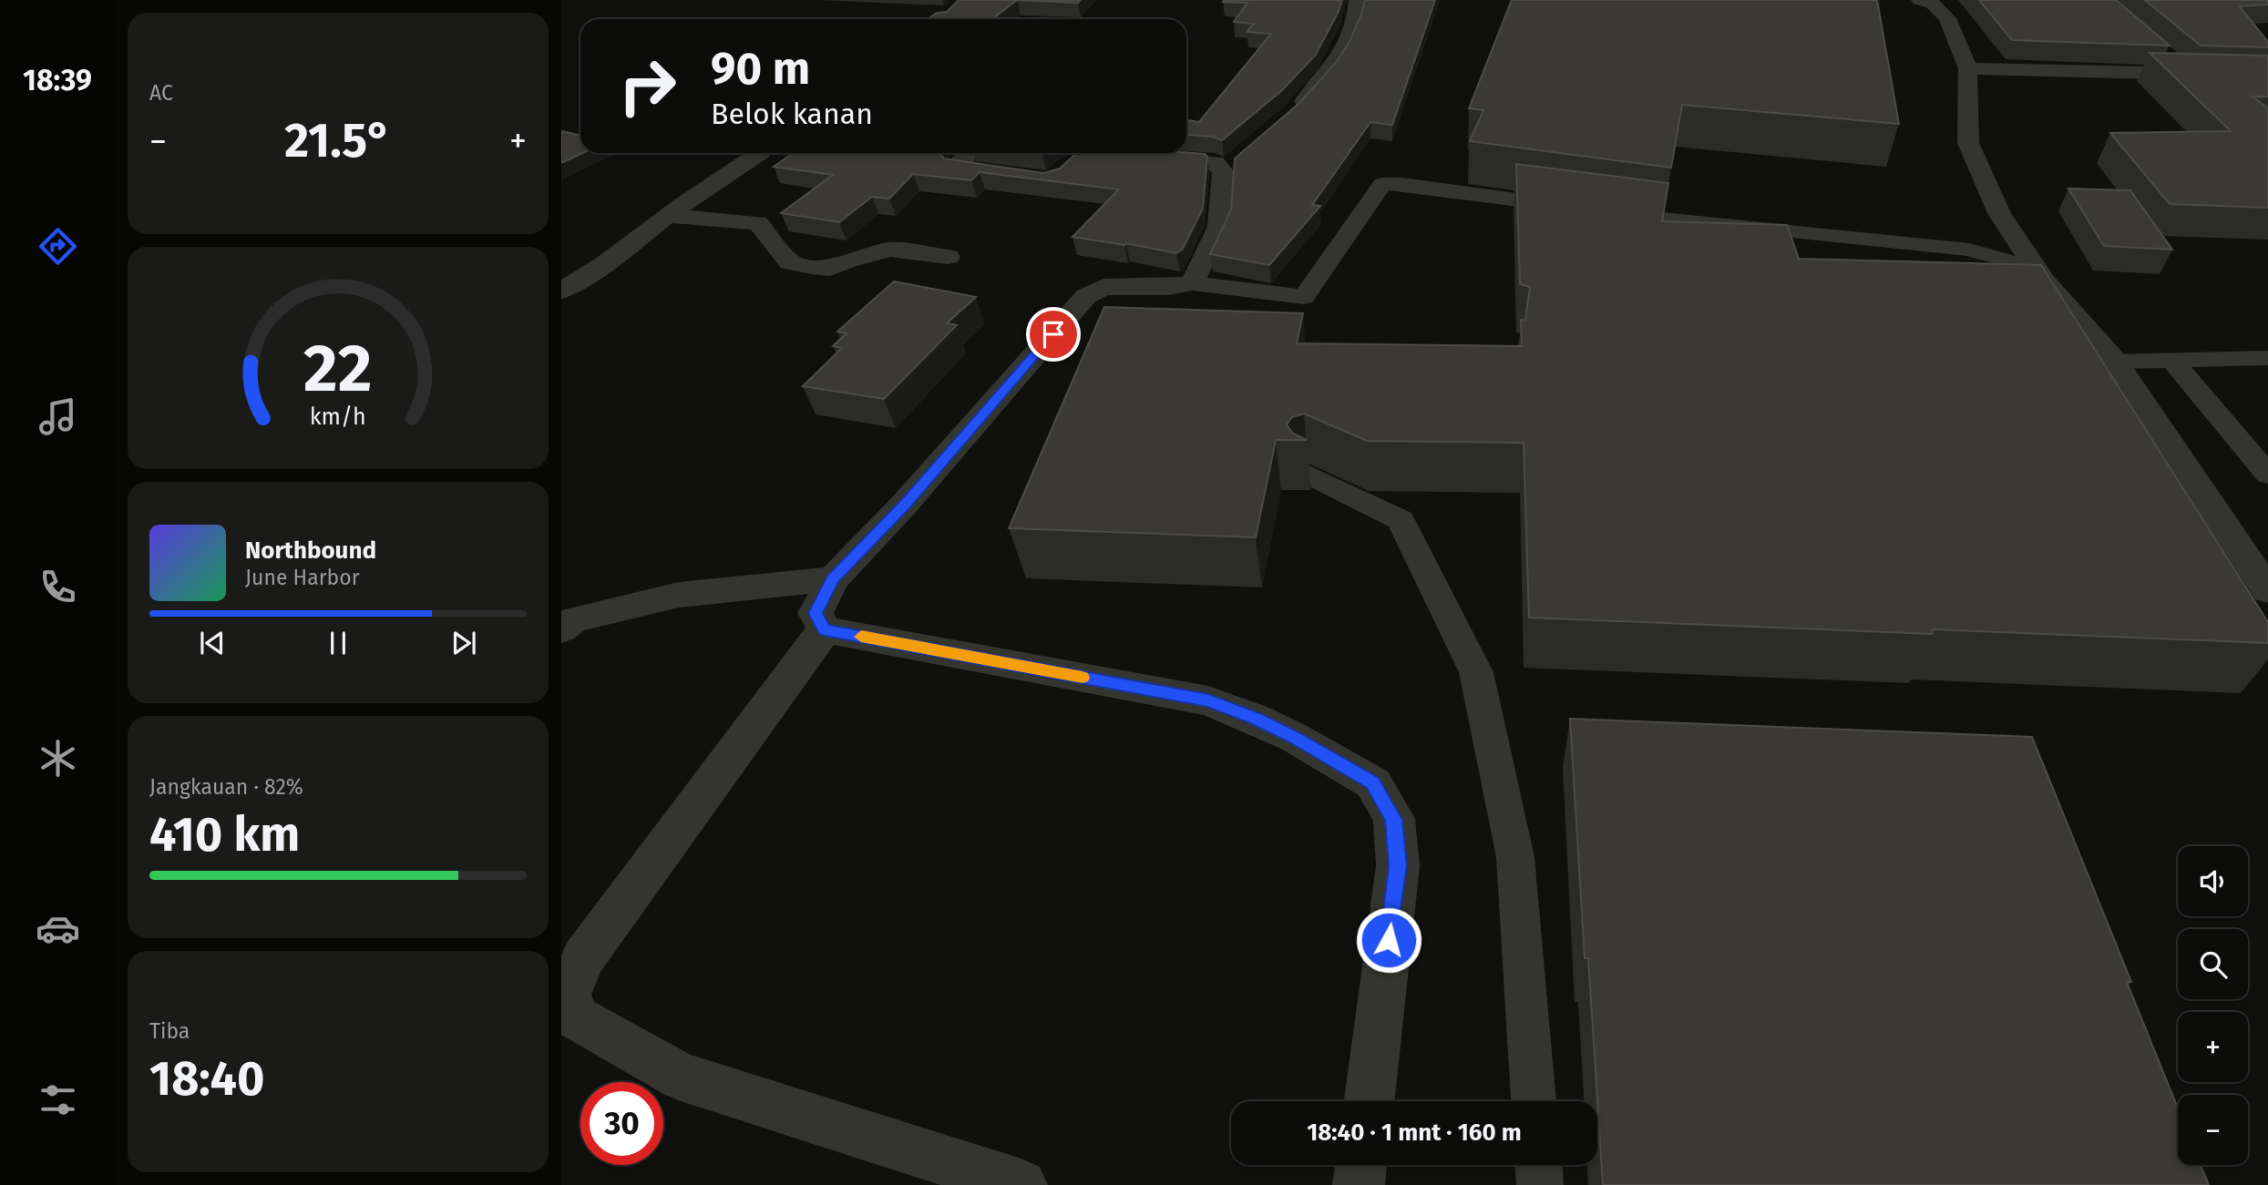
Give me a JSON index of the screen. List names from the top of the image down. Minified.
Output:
{"page":{"tabs":"18:39","tile":["AC",["Jangkauan · 82%","410 km"],["Tiba","18:40"]],"turn":["90 m","Belok kanan"],"heat":["−","21.5°","+"],"song":["Northbound","June Harbor"],"map_buttons":["+","−"],"limit":"30","trip":"18:40 · 1 mnt · 160 m","gauge":["22","km/h"]}}
